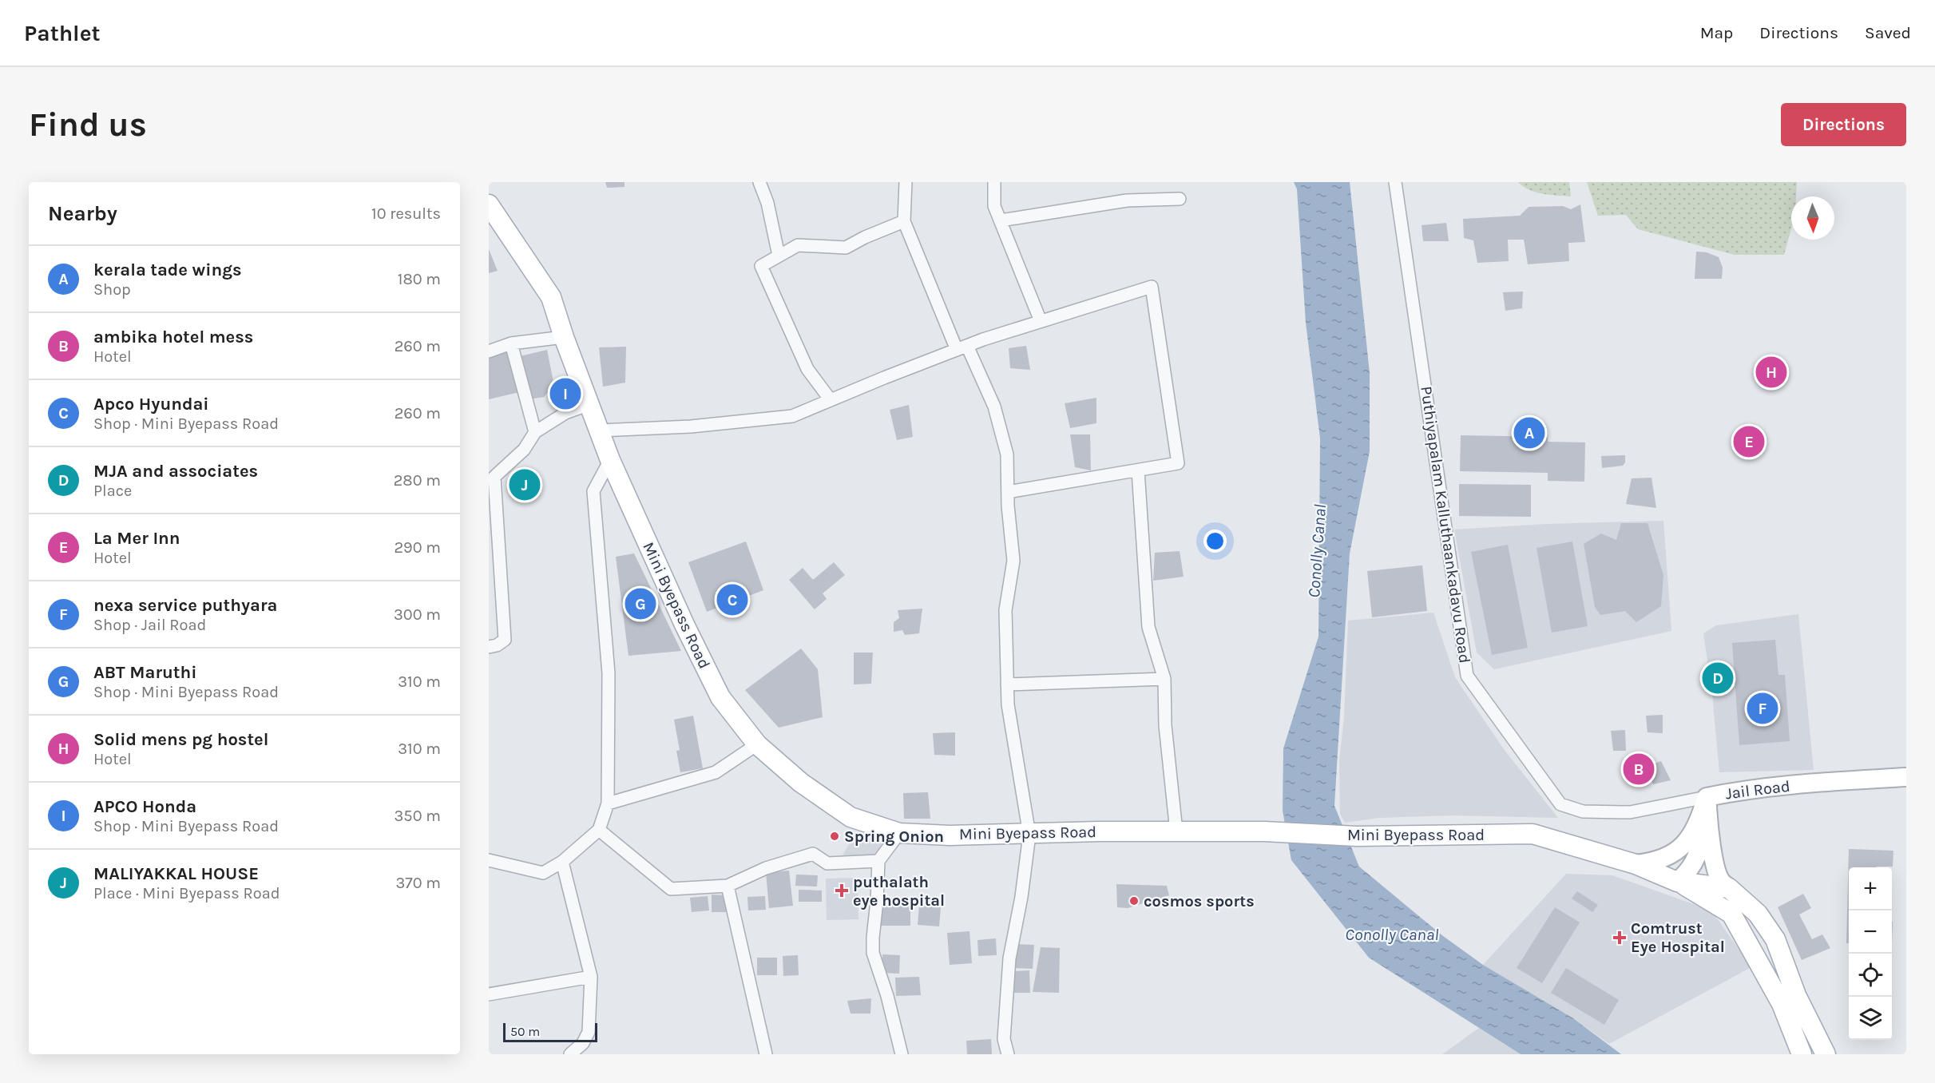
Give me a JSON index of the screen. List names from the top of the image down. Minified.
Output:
{"streets":{"main road":["Mini Byepass Road"],"street":["Puthiyapalam Kalluthaankadavu Road","Jail Road"]},"crossings":[["Puthiyapalam Kalluthaankadavu Road","Jail Road"],["Mini Byepass Road","Jail Road"]],"water":["Conolly Canal"],"places":{"other":["Spring Onion","cosmos sports"],"health":["puthalath eye hospital","Comtrust Eye Hospital"]},"scale_bar":"50 m","north":"bottom","page":{"header":"Pathlet","nav":["Map","Directions","Saved"],"buttons":"Directions","title":"Find us","heading":["Nearby","10 results"],"list":[{"mark":"A","name":"kerala tade wings","note":"Shop","value":"180 m"},{"mark":"B","name":"ambika hotel mess","note":"Hotel","value":"260 m"},{"mark":"C","name":"Apco Hyundai","note":"Shop · Mini Byepass Road","value":"260 m"},{"mark":"D","name":"MJA and associates","note":"Place","value":"280 m"},{"mark":"E","name":"La Mer Inn","note":"Hotel","value":"290 m"},{"mark":"F","name":"nexa service puthyara","note":"Shop · Jail Road","value":"300 m"},{"mark":"G","name":"ABT Maruthi","note":"Shop · Mini Byepass Road","value":"310 m"},{"mark":"H","name":"Solid mens pg hostel","note":"Hotel","value":"310 m"},{"mark":"I","name":"APCO Honda","note":"Shop · Mini Byepass Road","value":"350 m"},{"mark":"J","name":"MALIYAKKAL HOUSE","note":"Place · Mini Byepass Road","value":"370 m"}],"pins":["H","I","A","E","J","C","G","D","F","B"],"map_buttons":["+","−"],"scale":"50 m"}}
